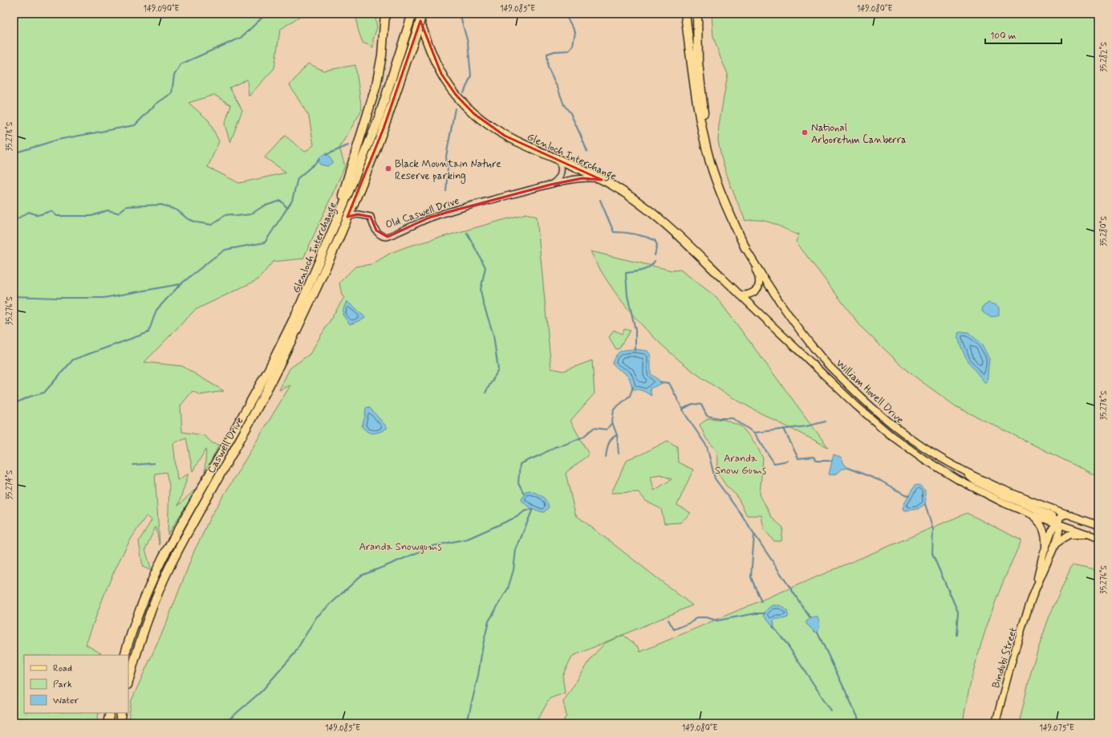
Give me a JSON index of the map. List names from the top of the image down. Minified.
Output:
{"streets":{"highway":["Glenloch Interchange","Caswell Drive"],"main road":["William Hovell Drive","Bindubi Street"],"street":["Old Caswell Drive"]},"crossings":[["Glenloch Interchange","Old Caswell Drive"],["Glenloch Interchange","William Hovell Drive"],["Glenloch Interchange","Caswell Drive"],["Old Caswell Drive","Caswell Drive"],["William Hovell Drive","Bindubi Street"]],"parks":["Aranda Snow Gums","Aranda Snowgums"],"places":["National Arboretum Canberra","Black Mountain Nature Reserve parking"],"legend":["Road","Park","Water"],"scale_bar":"100 m","coordinates":["149.090°E","149.085°E","149.080°E","35.282°S","35.278°S","35.280°S","35.276°S","35.274°S","149.075°E"]}
